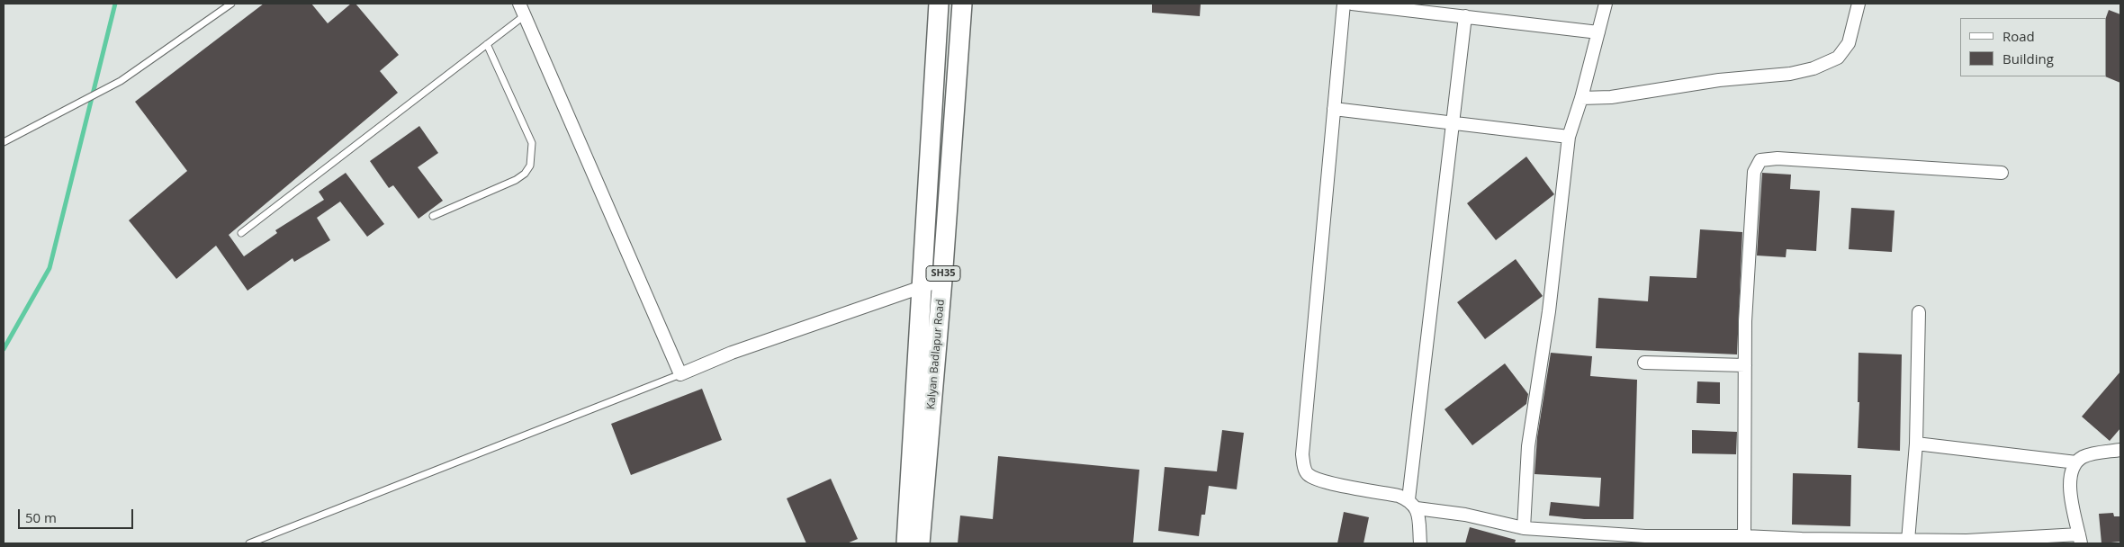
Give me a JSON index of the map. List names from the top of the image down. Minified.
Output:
{"streets":{"main road":["SH35","Kalyan Badlapur Road"]},"legend":["Road","Building"],"scale_bar":"50 m"}
